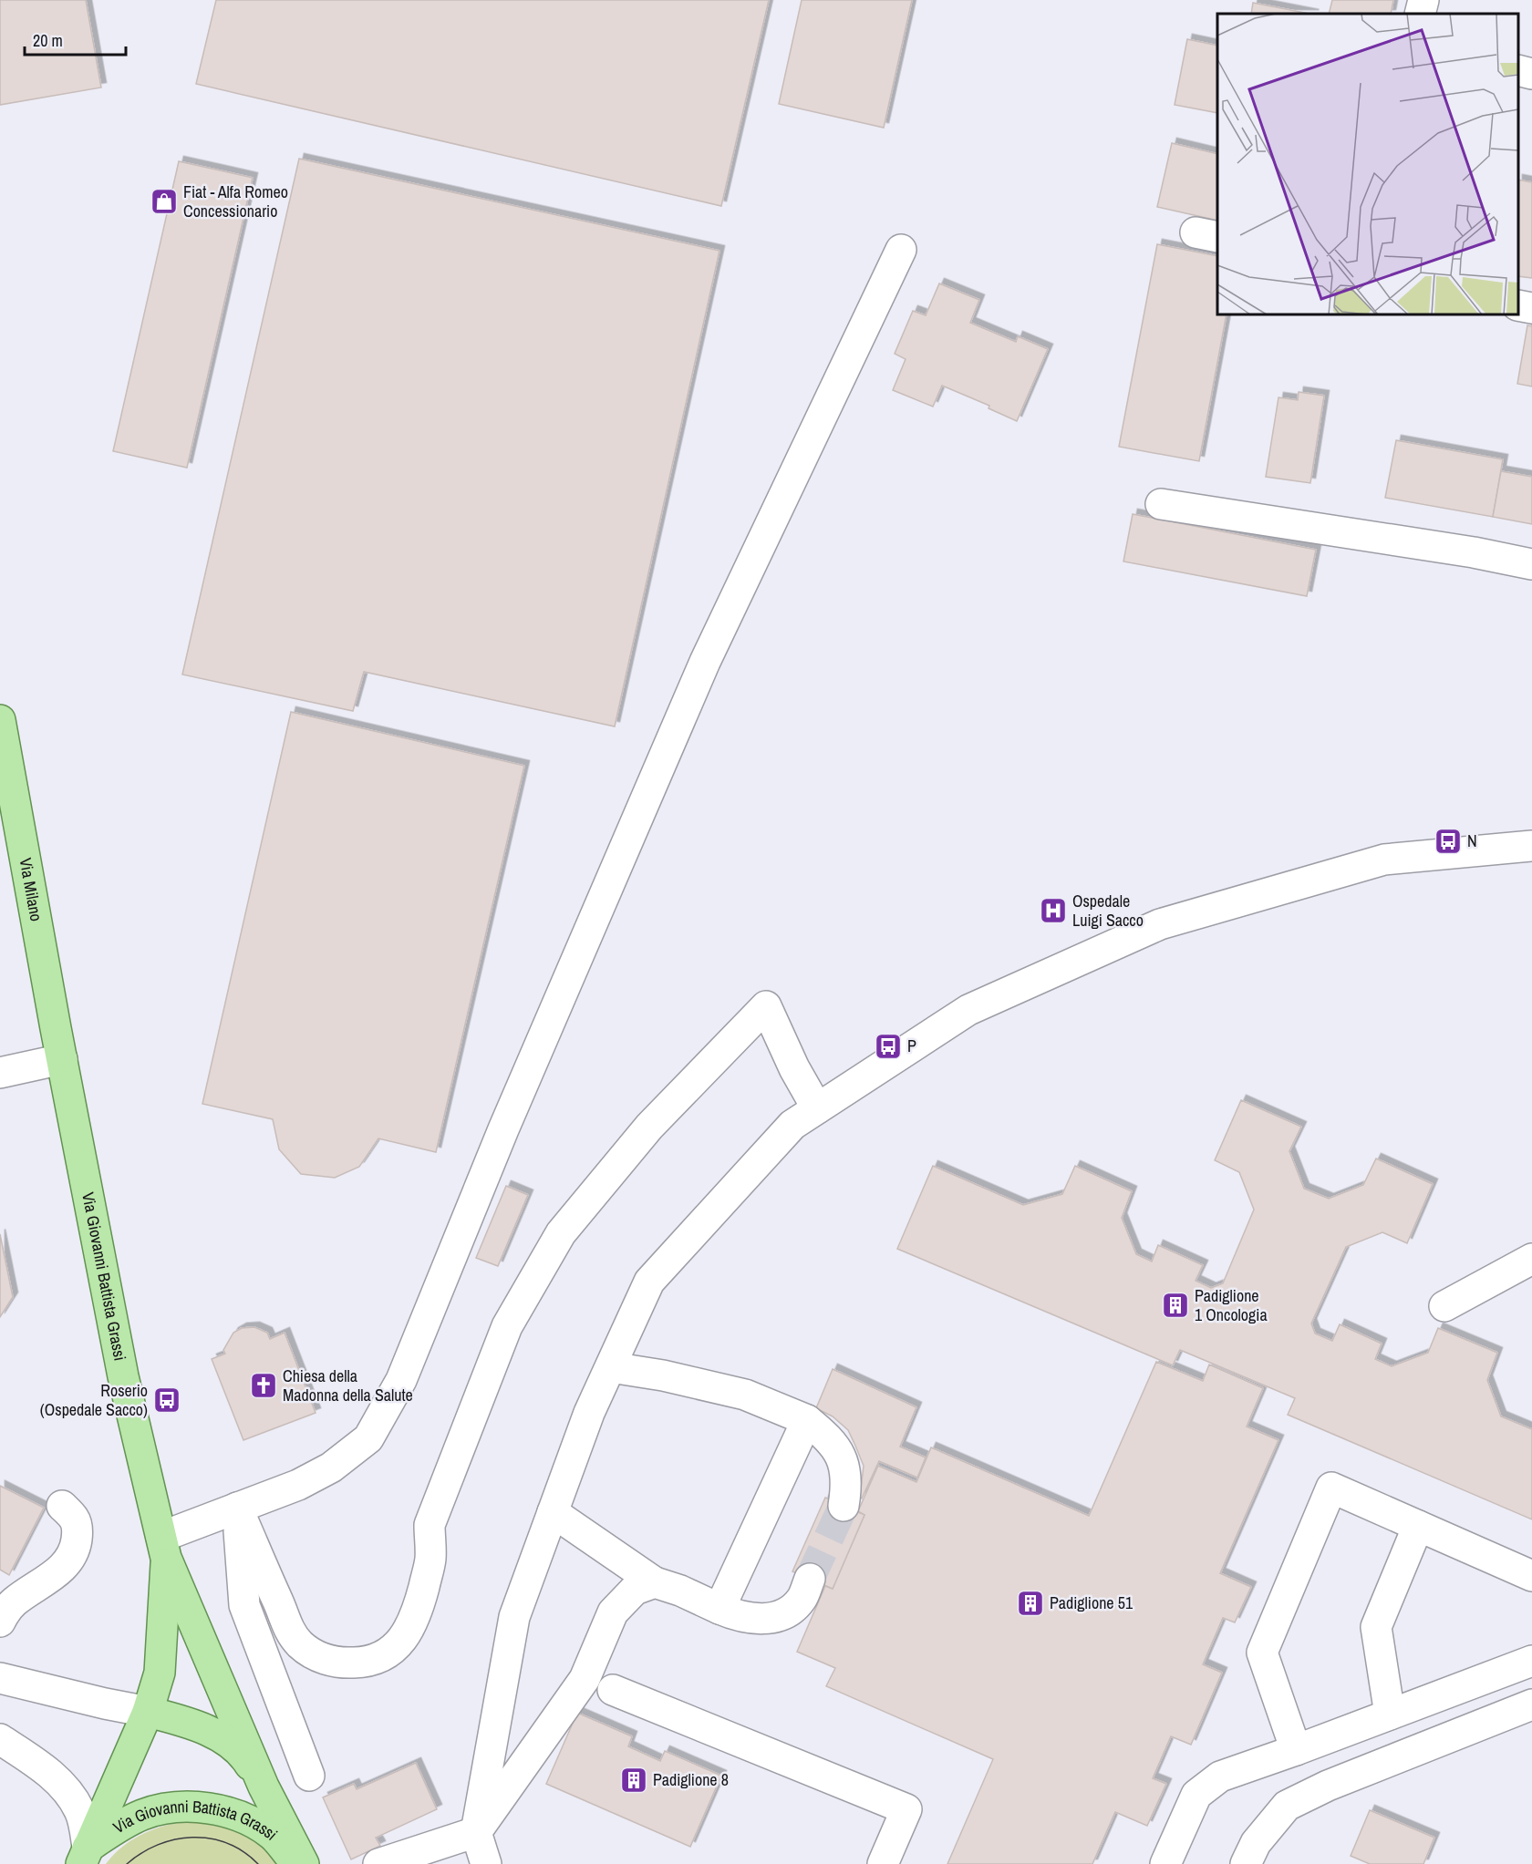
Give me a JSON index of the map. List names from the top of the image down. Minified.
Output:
{"streets":{"main road":["Via Milano","Via Giovanni Battista Grassi"]},"crossings":[["Via Milano","Via Giovanni Battista Grassi"]],"places":{"shop":["Fiat - Alfa Romeo Concessionario"],"bus stop":["N","P","Roserio (Ospedale Sacco)"],"hospital":["Ospedale Luigi Sacco"],"building":["Padiglione 1 Oncologia","Padiglione 51","Padiglione 8"],"church":["Chiesa della Madonna della Salute"]},"scale_bar":"20 m"}
